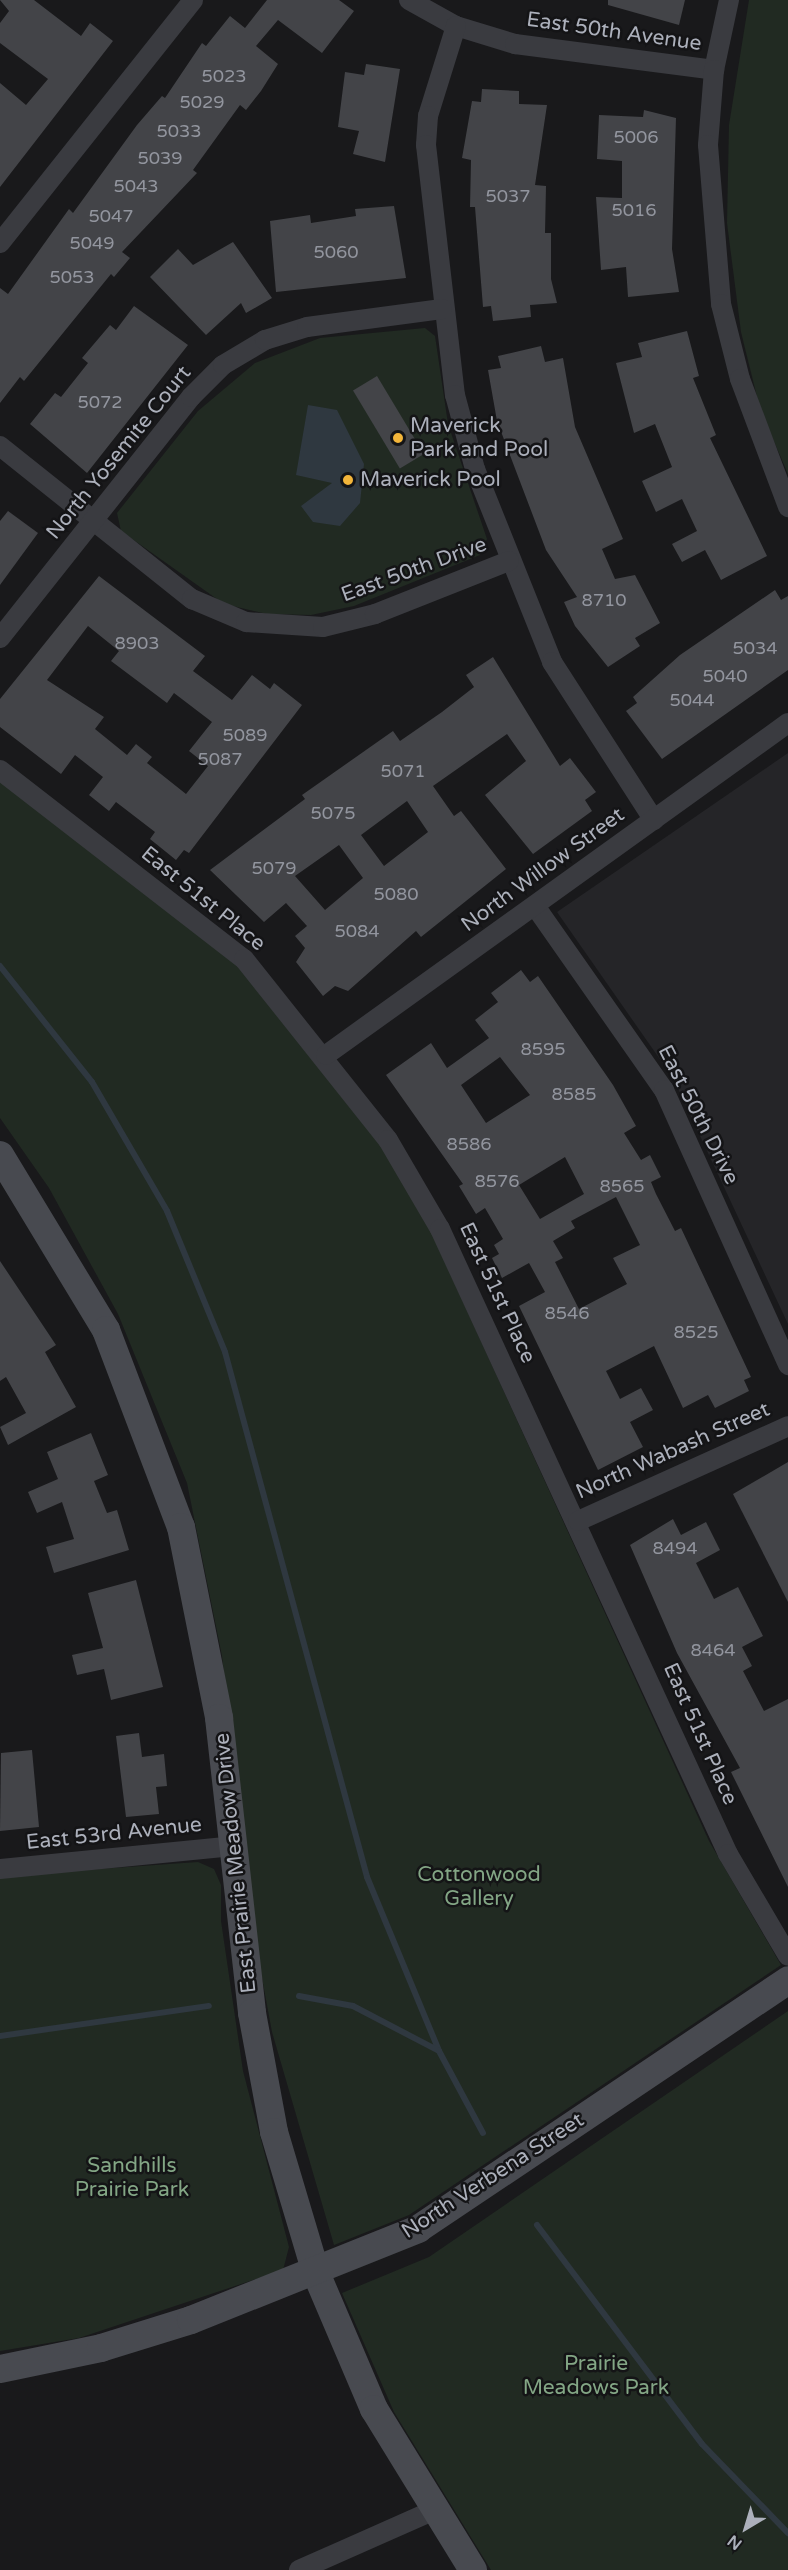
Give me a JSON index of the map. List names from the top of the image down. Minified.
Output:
{"streets":{"street":["East 50th Avenue","North Yosemite Court","East 50th Drive","North Willow Street","East 51st Place","North Wabash Street","East 53rd Avenue","East Prairie Meadow Drive","North Verbena Street"]},"crossings":[["North Yosemite Court","East 50th Drive"],["East 50th Drive","North Willow Street"],["North Willow Street","East 51st Place"],["East 51st Place","North Wabash Street"],["East 53rd Avenue","East Prairie Meadow Drive"],["East Prairie Meadow Drive","North Verbena Street"]],"parks":["Cottonwood Gallery","Sandhills Prairie Park","Prairie Meadows Park"],"places":["Maverick Park and Pool","Maverick Pool"],"house_numbers":["5023","5029","5033","5006","5039","5043","5037","5016","5047","5049","5060","5053","5072","8710","8903","5034","5040","5044","5089","5087","5071","5075","5079","5080","5084","8595","8585","8586","8576","8565","8546","8525","8494","8464"],"north":"bottom left"}
